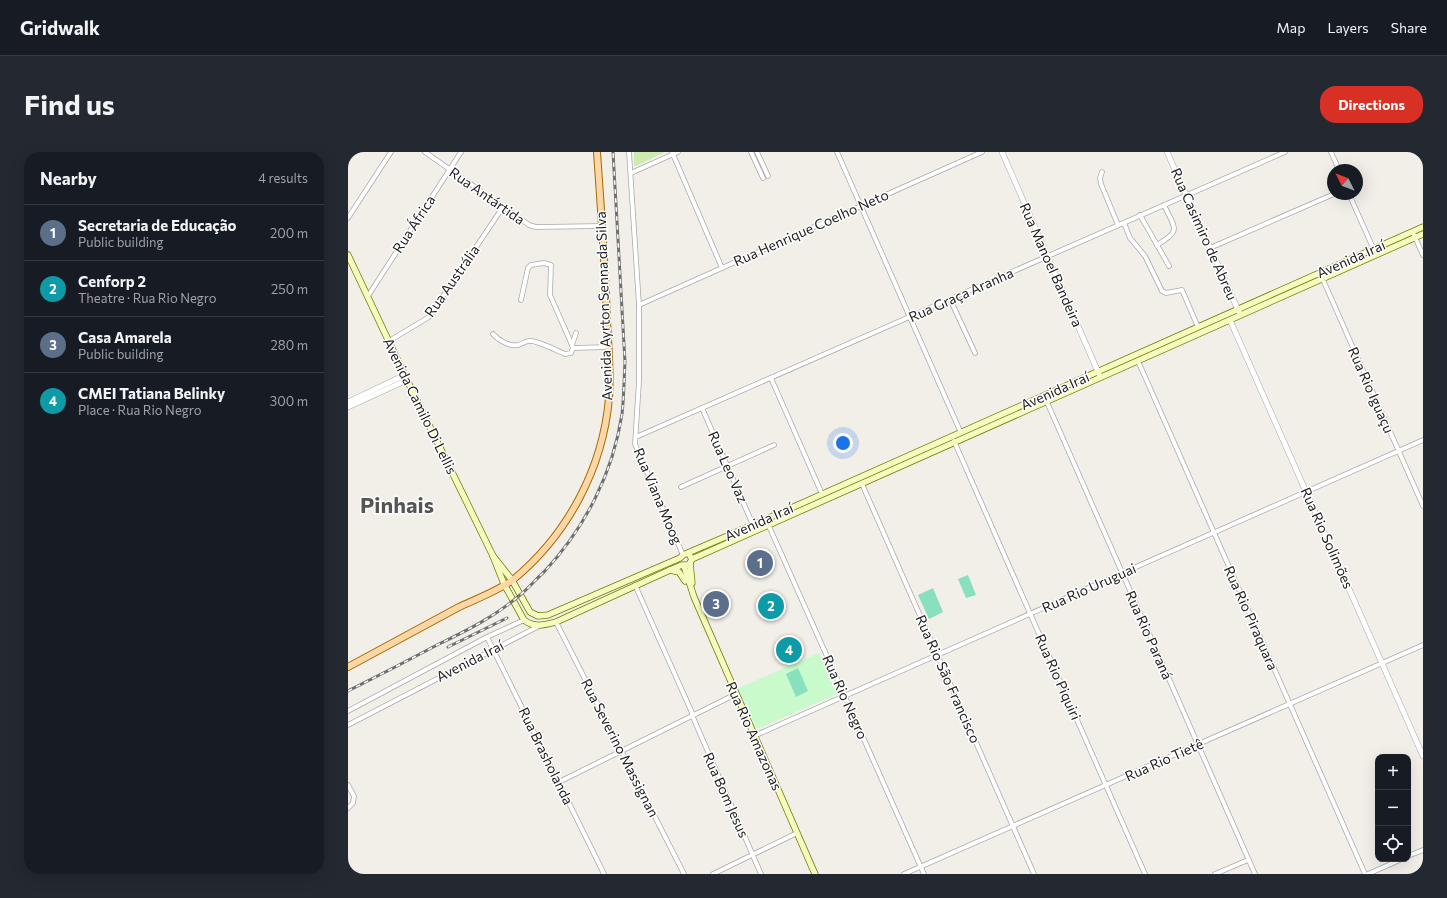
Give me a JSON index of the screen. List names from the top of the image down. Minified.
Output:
{"streets":{"main road":["Avenida Iraí","Avenida Ayrton Senna da Silva","Avenida Camilo Di Lellis","Rua Rio Amazonas"],"street":["Rua Antártida","Rua África","Rua Henrique Coelho Neto","Rua Casimiro de Abreu","Rua Manoel Bandeira","Rua Austrália","Rua Graça Aranha","Rua Rio Iguaçu","Rua Leo Vaz","Rua Viana Moog","Rua Rio Solimões","Rua Rio Uruguai","Rua Rio Piraquara","Rua Rio Paraná","Rua Rio Piquiri","Rua Rio São Francisco","Rua Rio Negro","Rua Severino Massignan","Rua Brasholanda","Rua Rio Tietê","Rua Bom Jesus"]},"crossings":[["Rua Antártida","Rua África"],["Rua Antártida","Rua Austrália"],["Rua Antártida","Avenida Ayrton Senna da Silva"],["Rua África","Avenida Camilo Di Lellis"],["Rua Henrique Coelho Neto","Rua Viana Moog"],["Rua Casimiro de Abreu","Avenida Iraí"],["Rua Casimiro de Abreu","Rua Graça Aranha"],["Avenida Iraí","Rua Manoel Bandeira"],["Avenida Iraí","Rua Rio Iguaçu"],["Avenida Iraí","Avenida Camilo Di Lellis"],["Avenida Iraí","Rua Leo Vaz"],["Avenida Iraí","Rua Viana Moog"],["Avenida Iraí","Rua Rio Solimões"],["Avenida Iraí","Rua Rio Piraquara"],["Avenida Iraí","Rua Rio Paraná"],["Avenida Iraí","Rua Rio Piquiri"],["Avenida Iraí","Rua Rio São Francisco"],["Avenida Iraí","Rua Rio Negro"],["Avenida Iraí","Rua Rio Amazonas"],["Avenida Iraí","Rua Severino Massignan"],["Avenida Iraí","Rua Brasholanda"],["Avenida Iraí","Rua Bom Jesus"],["Rua Manoel Bandeira","Rua Graça Aranha"],["Rua Austrália","Avenida Camilo Di Lellis"],["Rua Graça Aranha","Rua Leo Vaz"],["Rua Graça Aranha","Rua Viana Moog"],["Avenida Ayrton Senna da Silva","Avenida Camilo Di Lellis"],["Rua Rio Iguaçu","Rua Rio Uruguai"],["Rua Viana Moog","Rua Rio Amazonas"],["Rua Rio Solimões","Rua Rio Uruguai"],["Rua Rio Solimões","Rua Rio Tietê"],["Rua Rio Uruguai","Rua Rio Piraquara"],["Rua Rio Uruguai","Rua Rio Paraná"],["Rua Rio Uruguai","Rua Rio Piquiri"],["Rua Rio Uruguai","Rua Rio São Francisco"],["Rua Rio Uruguai","Rua Rio Negro"],["Rua Rio Uruguai","Rua Rio Amazonas"],["Rua Rio Piraquara","Rua Rio Tietê"],["Rua Rio Paraná","Rua Rio Tietê"],["Rua Rio Piquiri","Rua Rio Tietê"],["Rua Rio São Francisco","Rua Rio Tietê"],["Rua Rio Negro","Rua Rio Tietê"]],"districts":["Pinhais"],"north":"top left","page":{"header":"Gridwalk","nav":["Map","Layers","Share"],"buttons":"Directions","title":"Find us","heading":["Nearby","4 results"],"list":[{"mark":"1","name":"Secretaria de Educação","note":"Public building","value":"200 m"},{"mark":"2","name":"Cenforp 2","note":"Theatre · Rua Rio Negro","value":"250 m"},{"mark":"3","name":"Casa Amarela","note":"Public building","value":"280 m"},{"mark":"4","name":"CMEI Tatiana Belinky","note":"Place · Rua Rio Negro","value":"300 m"}],"pins":["1","3","2","4"],"map_buttons":["+","−"]}}
